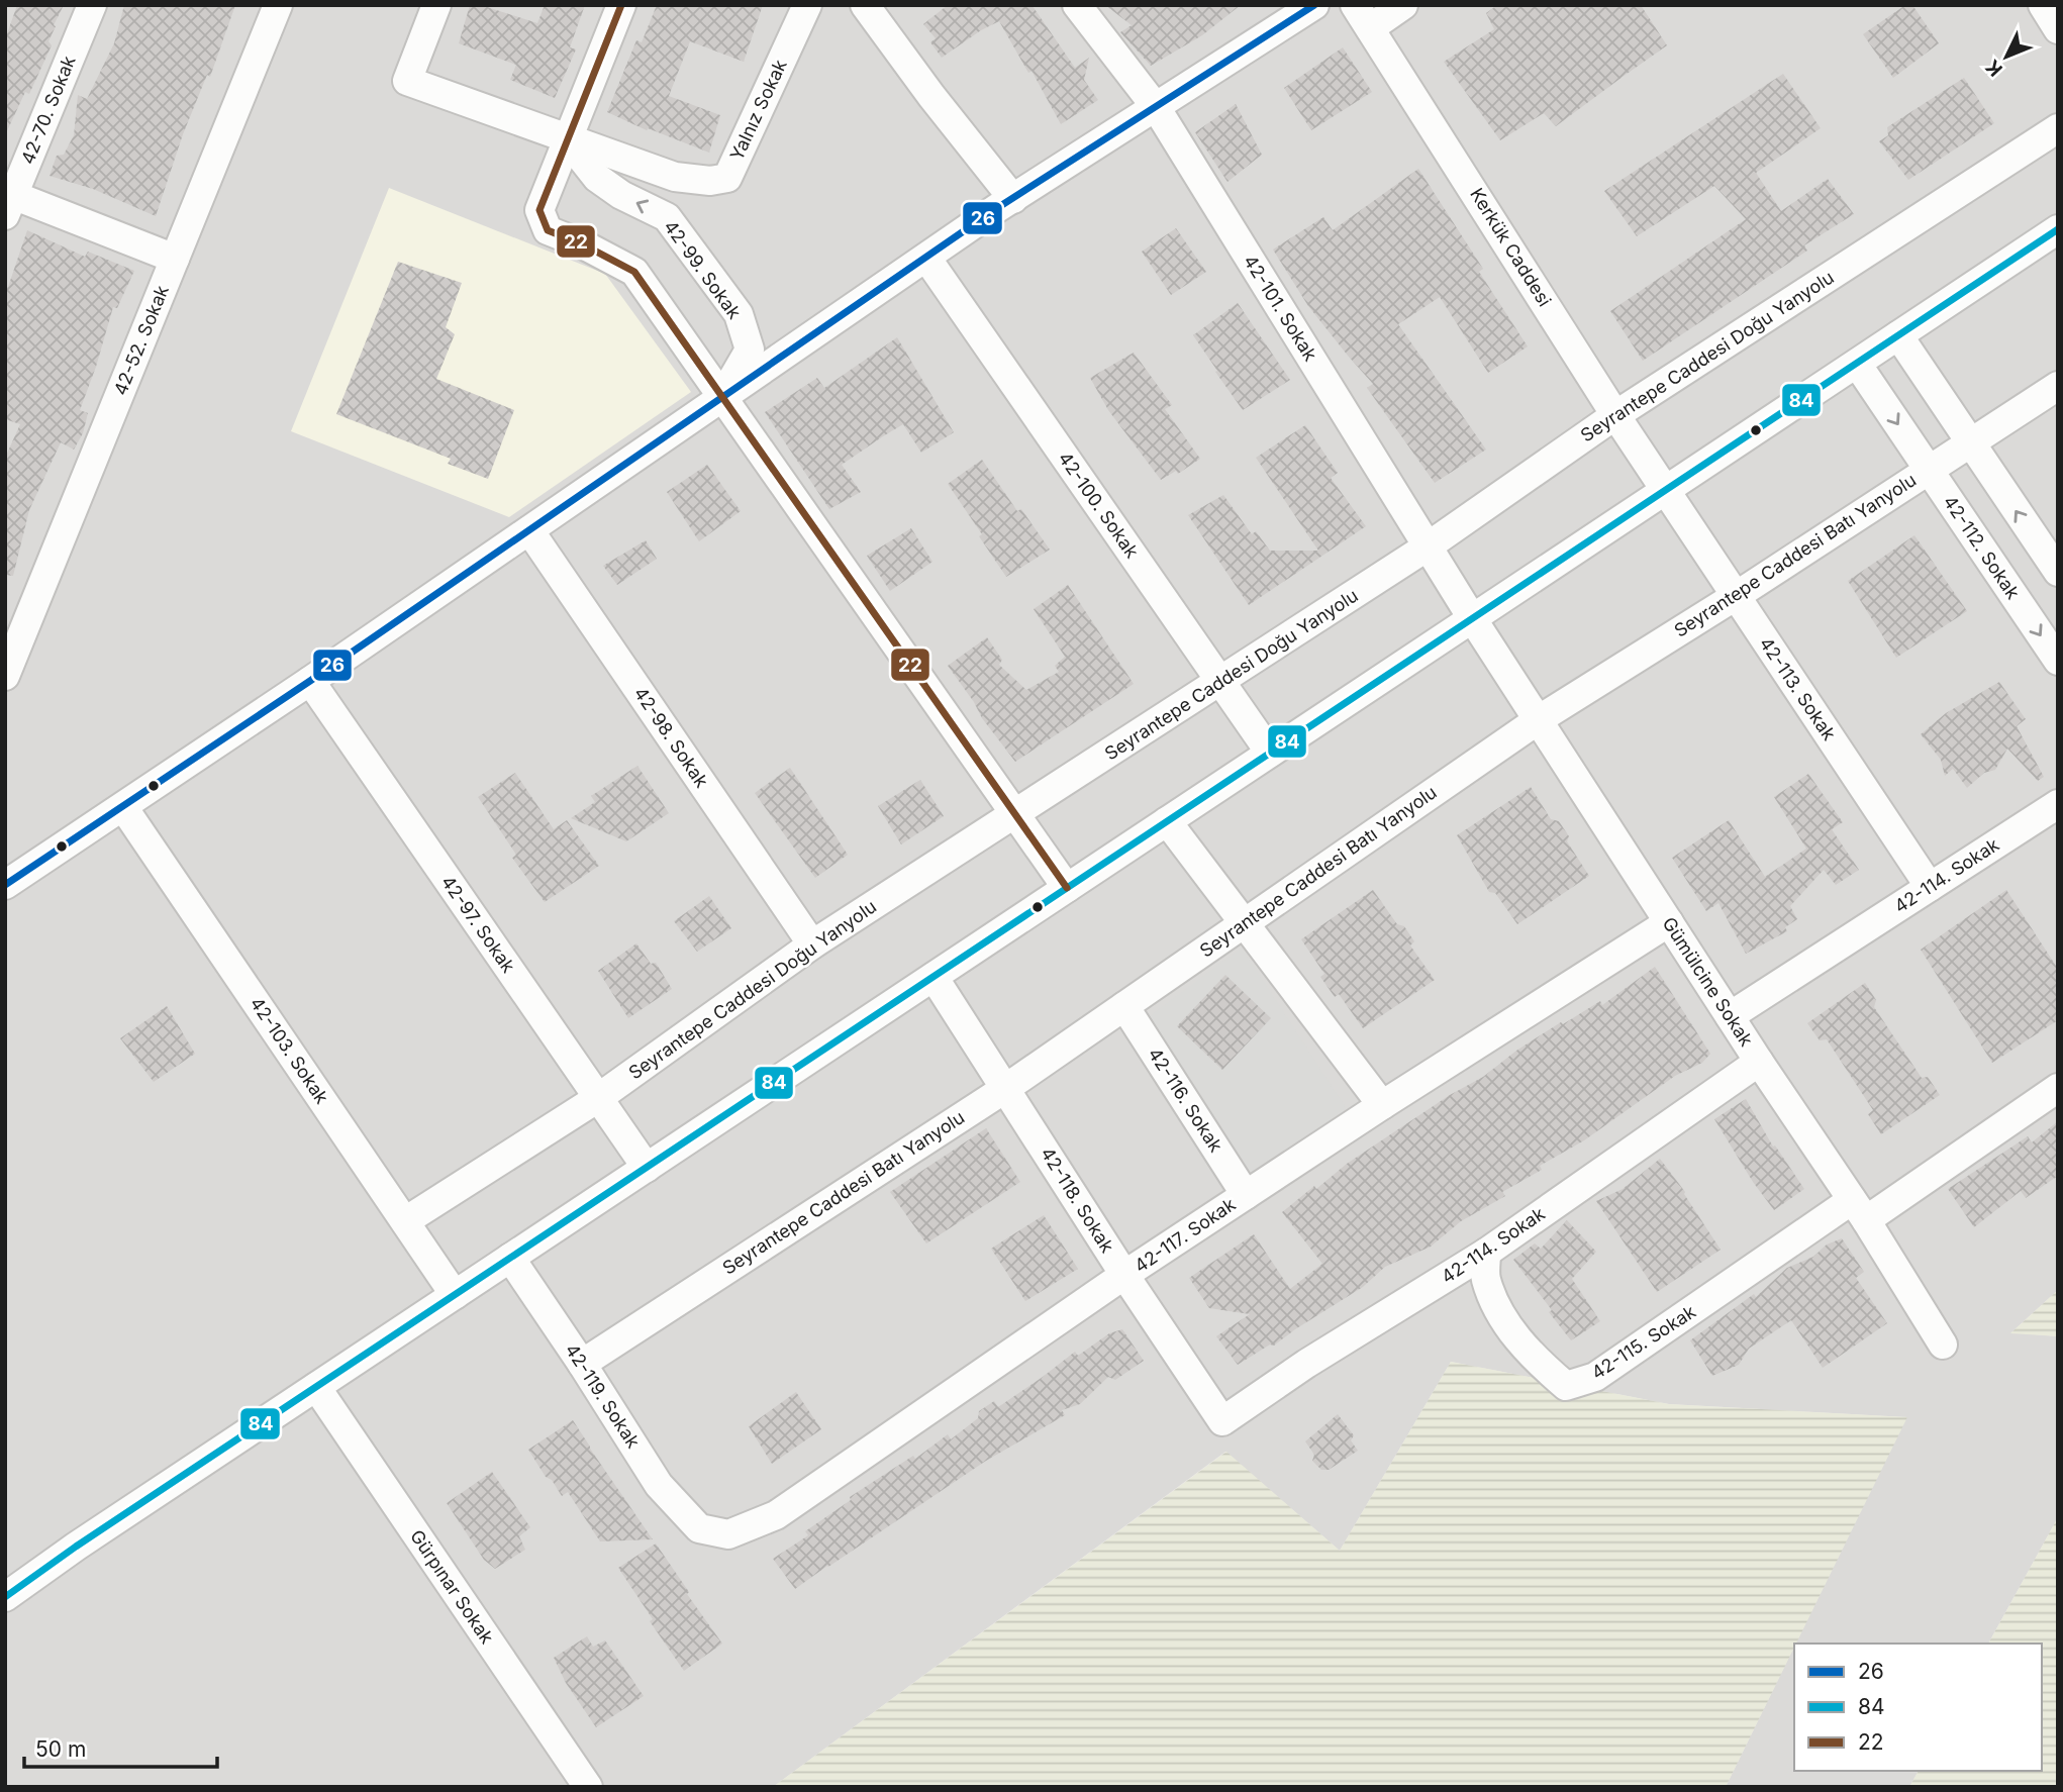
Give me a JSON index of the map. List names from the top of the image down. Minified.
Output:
{"streets":{"street":["42-70. Sokak","Yalnız Sokak","Kerkük Caddesi","42-99. Sokak","42-101. Sokak","42-52. Sokak","Seyrantepe Caddesi Doğu Yanyolu","42-100. Sokak","42-112. Sokak","Seyrantepe Caddesi Batı Yanyolu","42-113. Sokak","42-98. Sokak","42-114. Sokak","42-97. Sokak","Gümülcine Sokak","42-103. Sokak","42-116. Sokak","42-118. Sokak","42-117. Sokak","42-115. Sokak","42-119. Sokak","Gürpınar Sokak"]},"crossings":[["Yalnız Sokak","42-99. Sokak"],["Kerkük Caddesi","Seyrantepe Caddesi Doğu Yanyolu"],["Kerkük Caddesi","42-113. Sokak"],["42-101. Sokak","Seyrantepe Caddesi Doğu Yanyolu"],["42-101. Sokak","Gümülcine Sokak"],["Seyrantepe Caddesi Doğu Yanyolu","42-100. Sokak"],["Seyrantepe Caddesi Doğu Yanyolu","42-98. Sokak"],["Seyrantepe Caddesi Doğu Yanyolu","42-97. Sokak"],["Seyrantepe Caddesi Doğu Yanyolu","42-103. Sokak"],["42-112. Sokak","Seyrantepe Caddesi Batı Yanyolu"],["Seyrantepe Caddesi Batı Yanyolu","42-113. Sokak"],["Seyrantepe Caddesi Batı Yanyolu","Gümülcine Sokak"],["Seyrantepe Caddesi Batı Yanyolu","42-116. Sokak"],["Seyrantepe Caddesi Batı Yanyolu","42-118. Sokak"],["Seyrantepe Caddesi Batı Yanyolu","42-119. Sokak"],["42-113. Sokak","42-114. Sokak"],["42-114. Sokak","Gümülcine Sokak"],["42-114. Sokak","42-118. Sokak"],["42-114. Sokak","42-115. Sokak"],["Gümülcine Sokak","42-117. Sokak"],["Gümülcine Sokak","42-115. Sokak"],["42-116. Sokak","42-117. Sokak"],["42-118. Sokak","42-117. Sokak"],["42-117. Sokak","42-119. Sokak"]],"one_way":["42-99. Sokak"],"lines":["transit line 26","transit line 22","transit line 84"],"legend":["26","84","22"],"scale_bar":"50 m","north":"bottom left"}
